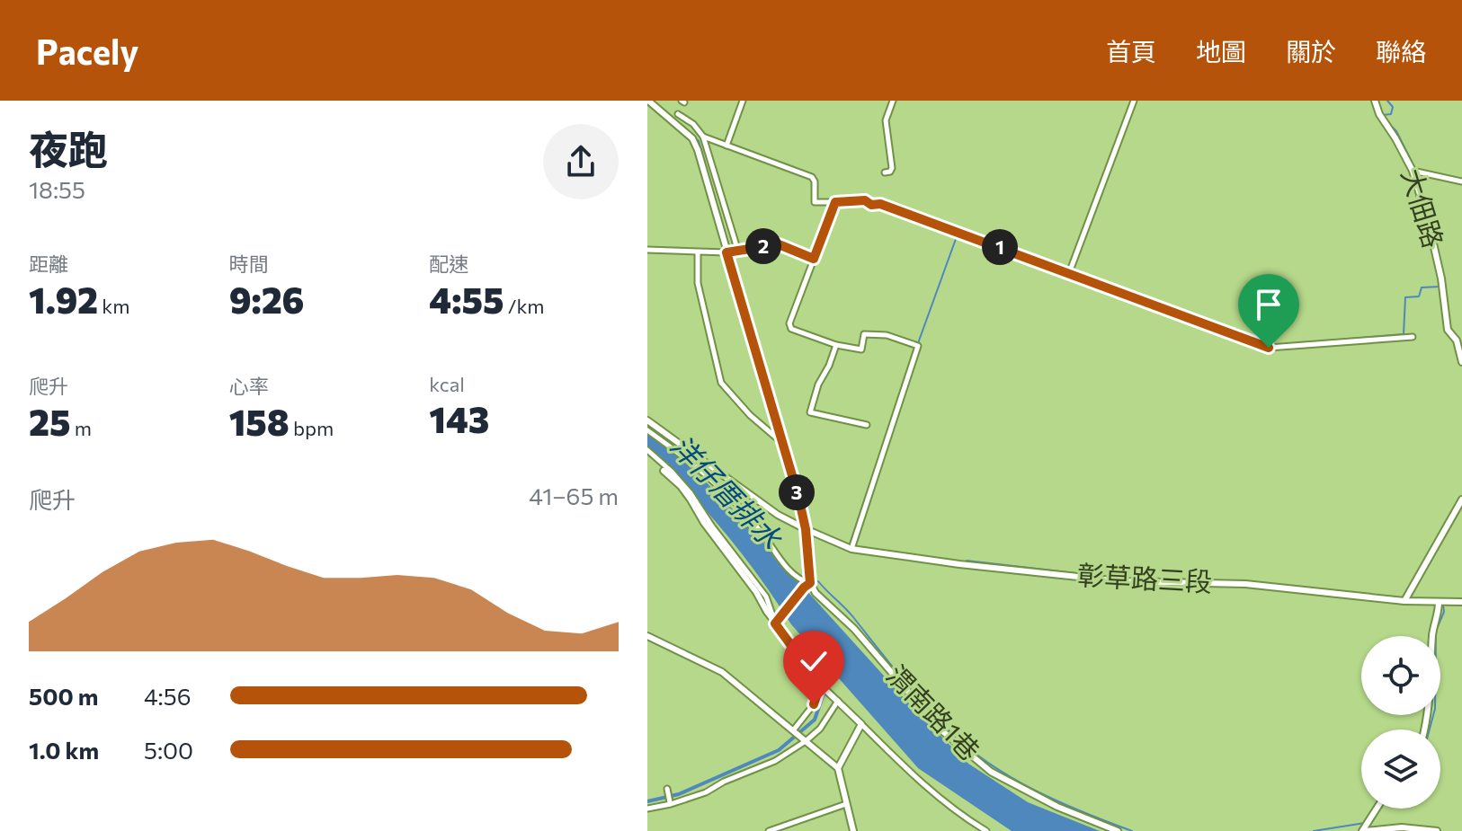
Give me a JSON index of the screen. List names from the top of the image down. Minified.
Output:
{"streets":{"street":["大佃路","彰草路三段","渭南路1巷"]},"water":["洋仔厝排水"],"page":{"header":"Pacely","nav":["首頁","地圖","關於","聯絡"],"heading":["夜跑","18:55"],"stats":[["距離","1.92 km"],["時間","9:26"],["配速","4:55 /km"],["爬升","25 m"],["心率","158 bpm"],["kcal","143"]],"pins":["2","1","3"],"chart":["爬升","41–65 m"],"list":[{"name":"500 m","note":"4:56"},{"name":"1.0 km","note":"5:00"}]}}
